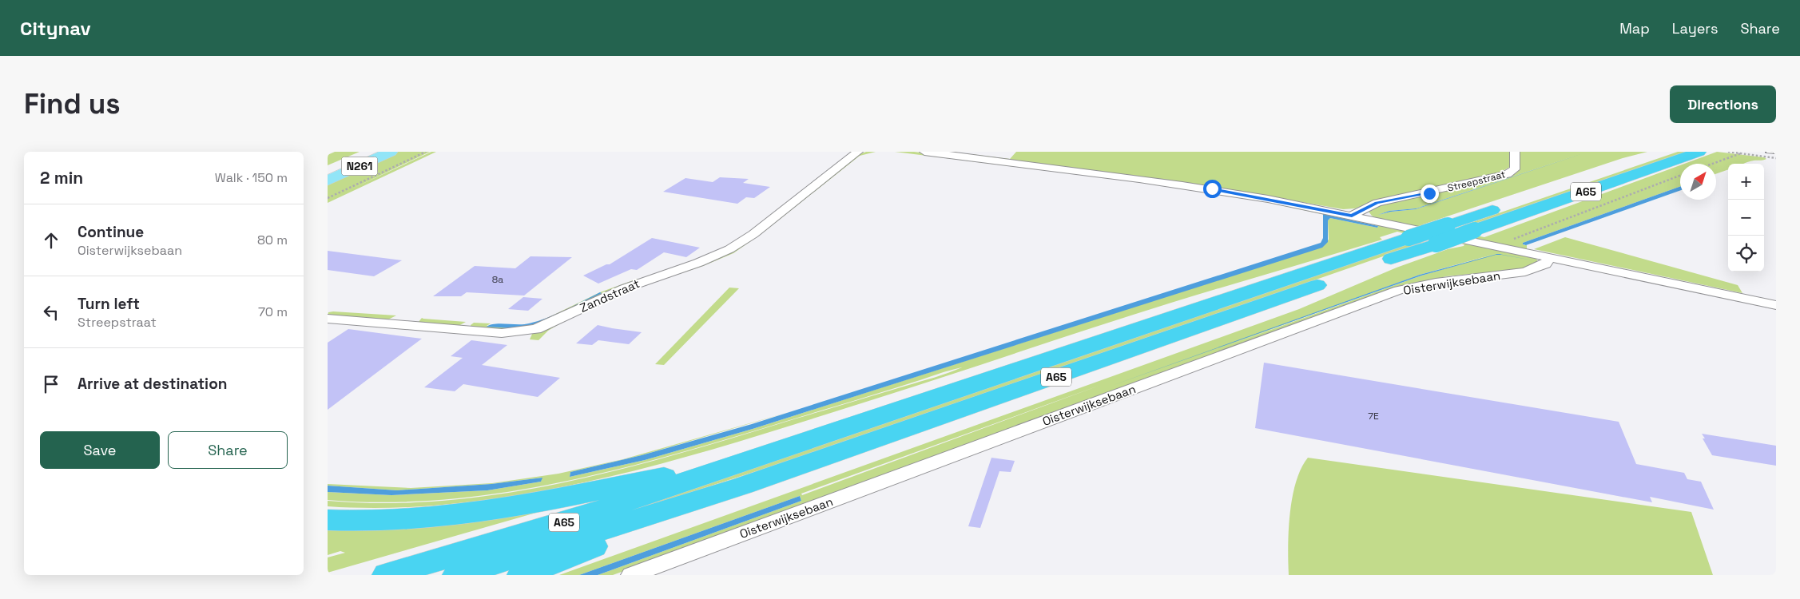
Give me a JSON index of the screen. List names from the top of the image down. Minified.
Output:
{"streets":{"highway":["A65"],"main road":["N261"],"street":["Streepstraat","Oisterwijksebaan","Zandstraat"]},"house_numbers":["8a","7E"],"north":"top right","page":{"header":"Citynav","nav":["Map","Layers","Share"],"buttons":["Directions",["Save","Share"]],"title":"Find us","heading":["2 min","Walk · 150 m"],"map_buttons":["+","−"],"list":[["Continue","Oisterwijksebaan","80 m"],["Turn left","Streepstraat","70 m"],"Arrive at destination"]}}
